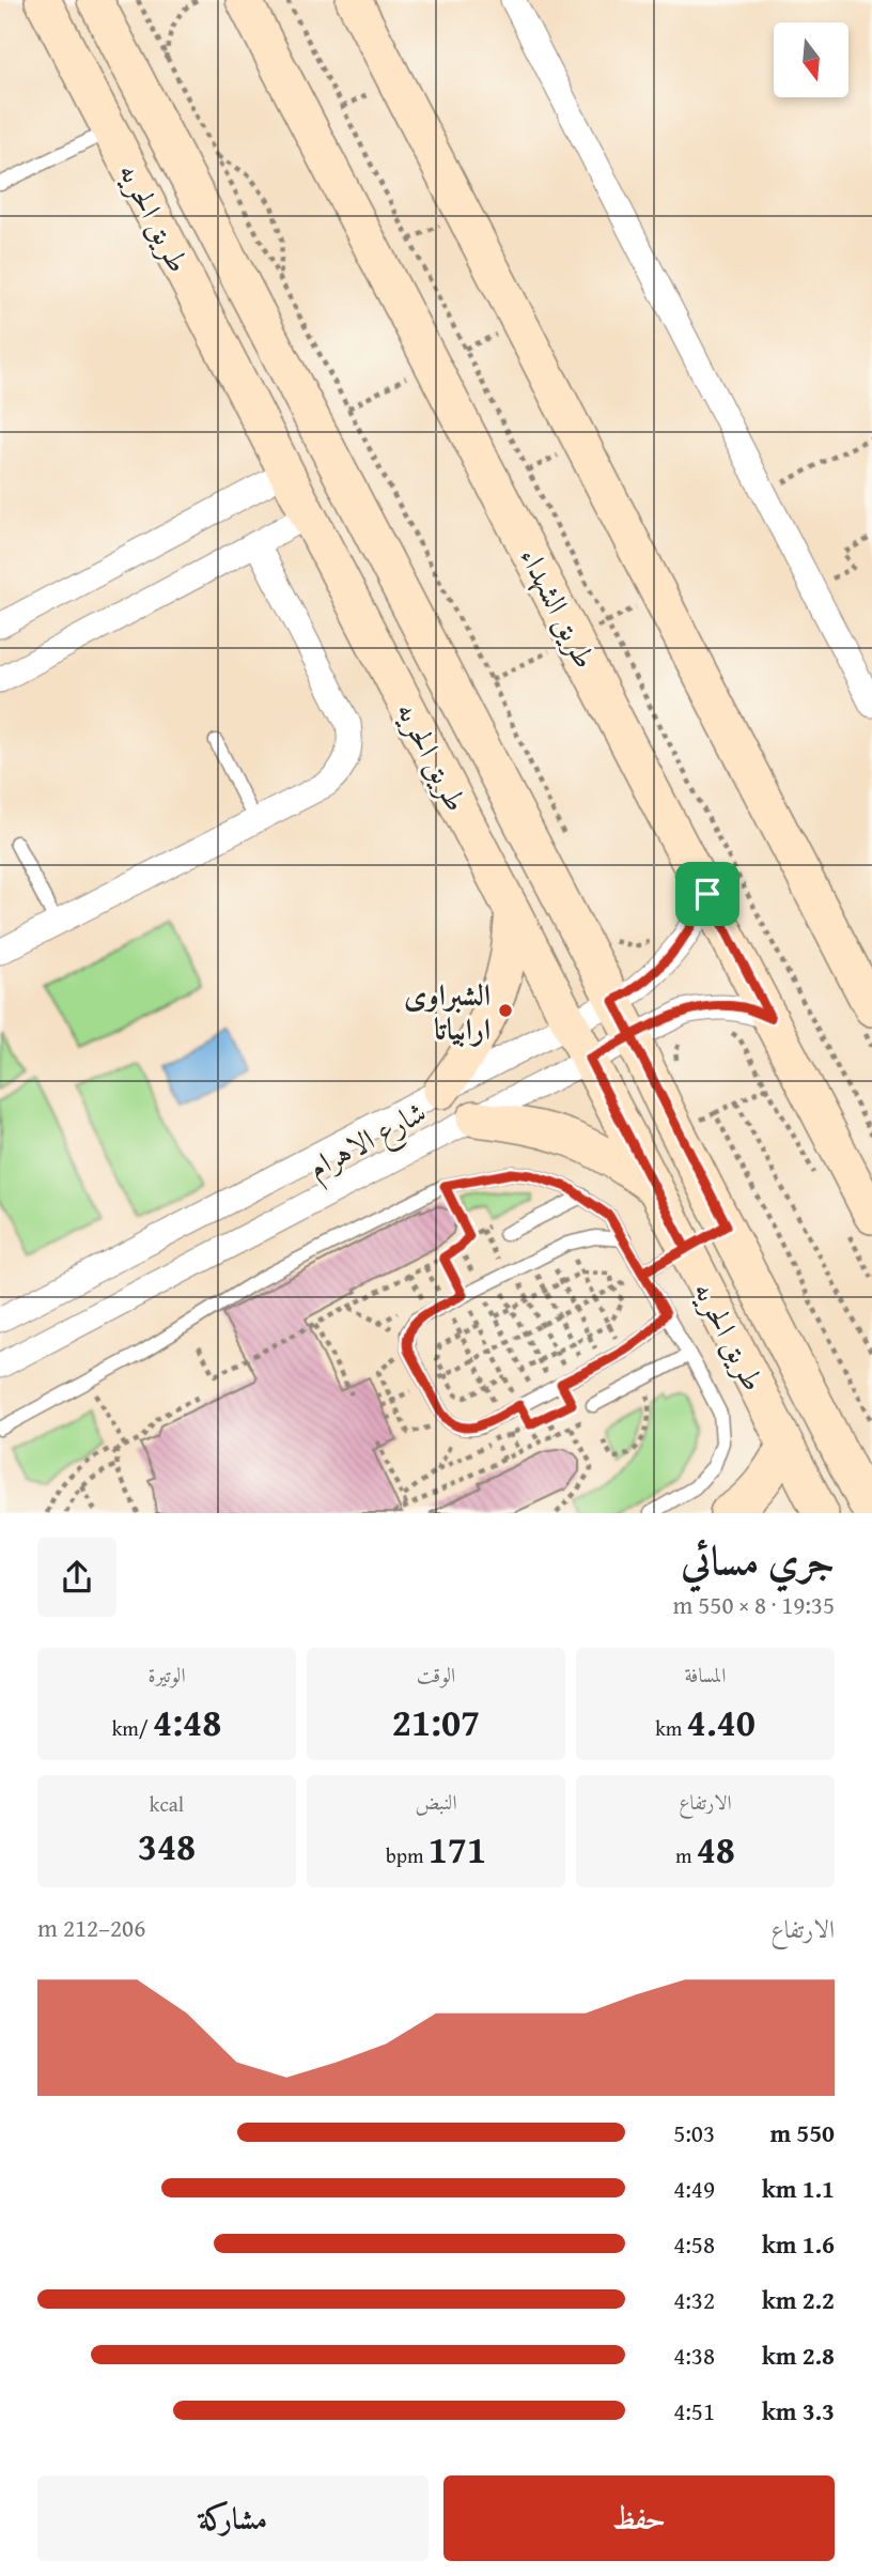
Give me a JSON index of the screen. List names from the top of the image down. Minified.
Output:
{"streets":{"street":["طريق الحريه","طريق الشهداء","شارع الاهرام"]},"crossings":[["طريق الحريه","شارع الاهرام"],["طريق الشهداء","شارع الاهرام"]],"places":["الشبراوى ارابياتا"],"north":"bottom","page":{"heading":["جري مسائي","19:35 · 8 × 550 m"],"stats":[["المسافة","4.40 km"],["الوقت","21:07"],["الوتيرة","4:48 /km"],["الارتفاع","48 m"],["النبض","171 bpm"],["kcal","348"]],"chart":["الارتفاع","206–212 m"],"list":[{"name":"550 m","note":"5:03"},{"name":"1.1 km","note":"4:49"},{"name":"1.6 km","note":"4:58"},{"name":"2.2 km","note":"4:32"},{"name":"2.8 km","note":"4:38"},{"name":"3.3 km","note":"4:51"}],"buttons":["حفظ","مشاركة"]}}
